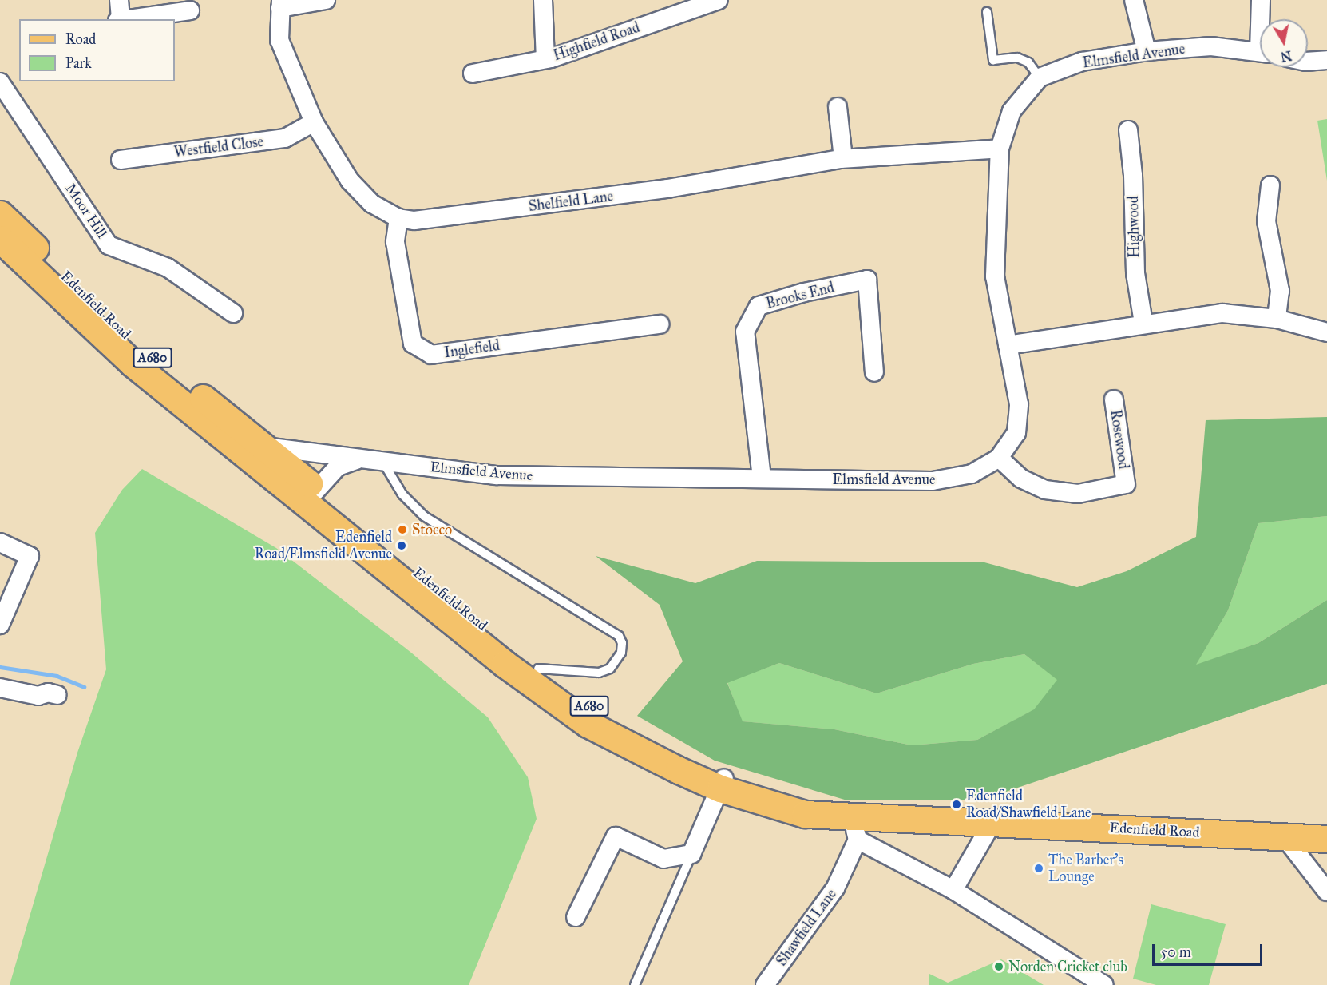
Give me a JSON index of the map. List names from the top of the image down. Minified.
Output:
{"streets":{"main road":["Edenfield Road","A680"],"street":["Highfield Road","Elmsfield Avenue","Westfield Close","Shelfield Lane","Moor Hill","Highwood","Brooks End","Inglefield","Rosewood","Shawfield Lane"]},"crossings":[["Elmsfield Avenue","Shelfield Lane"],["Elmsfield Avenue","Brooks End"],["Elmsfield Avenue","Edenfield Road"],["Elmsfield Avenue","Rosewood"],["Westfield Close","Shelfield Lane"],["Shelfield Lane","Inglefield"]],"places":["Stocco","Edenfield Road/Elmsfield Avenue","Edenfield Road/Shawfield Lane","The Barber's Lounge","Norden Cricket club"],"legend":["Road","Park"],"scale_bar":"50 m","north":"bottom"}
